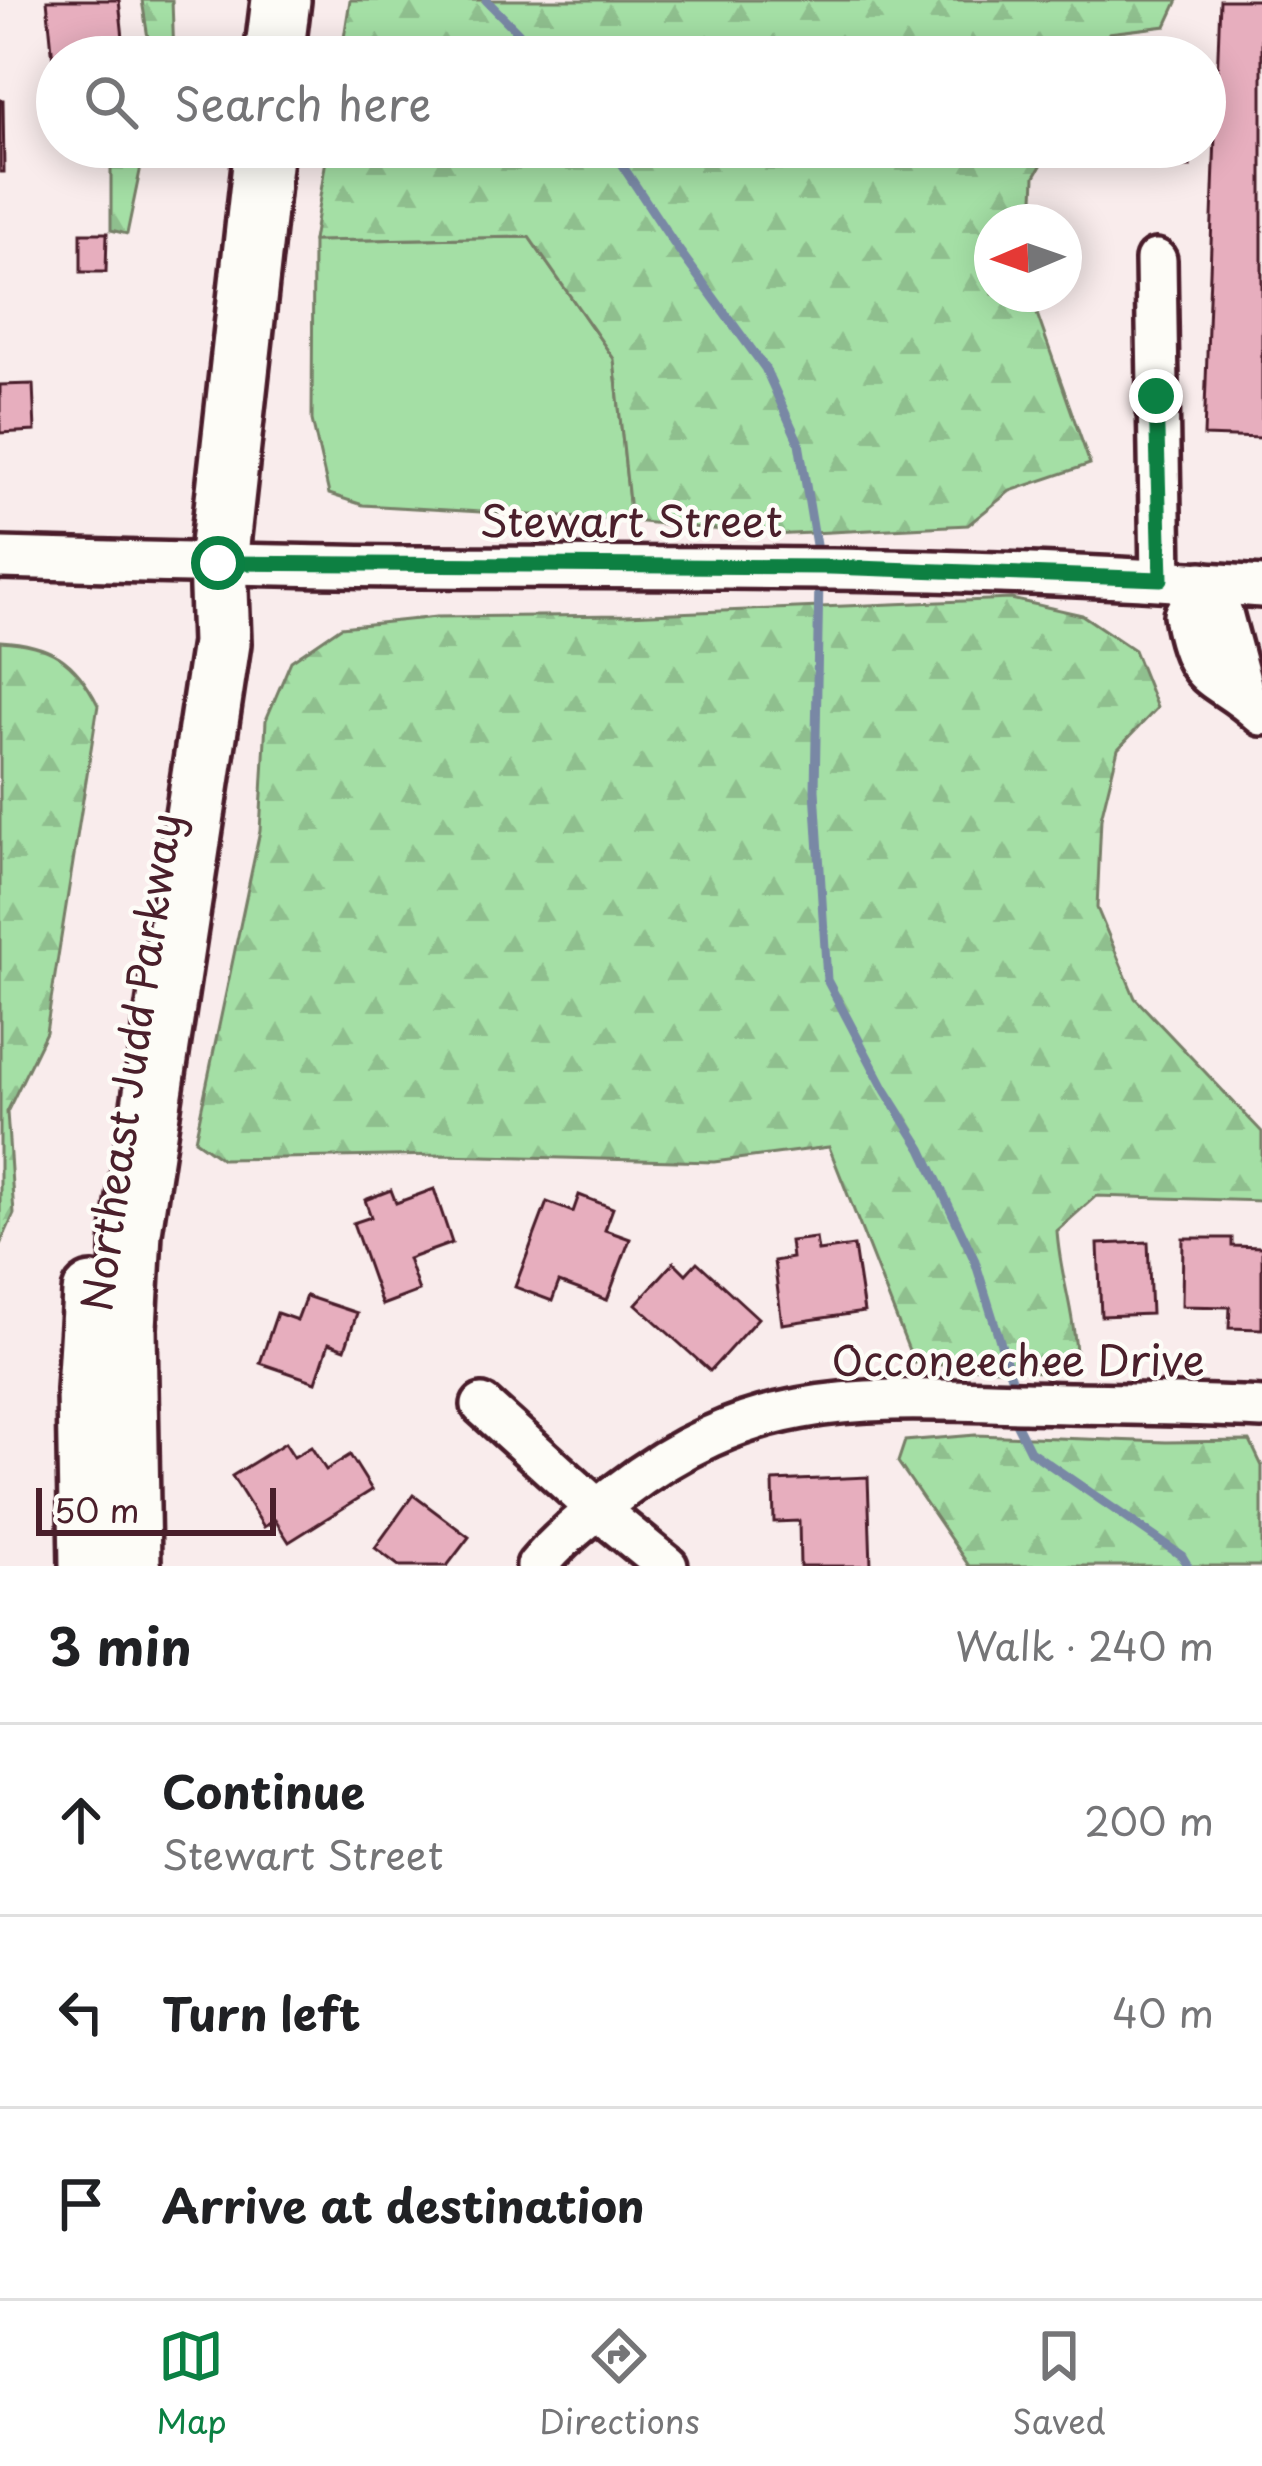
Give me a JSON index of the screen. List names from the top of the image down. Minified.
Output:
{"streets":{"highway":["Northeast Judd Parkway"],"street":["Stewart Street","Occoneechee Drive"]},"crossings":[["Stewart Street","Northeast Judd Parkway"]],"scale_bar":"50 m","north":"left","page":{"search":"Search here","scale":"50 m","heading":["3 min","Walk · 240 m"],"list":[["Continue","Stewart Street","200 m"],["Turn left","40 m"],"Arrive at destination"],"nav":["Map","Directions","Saved"]}}
